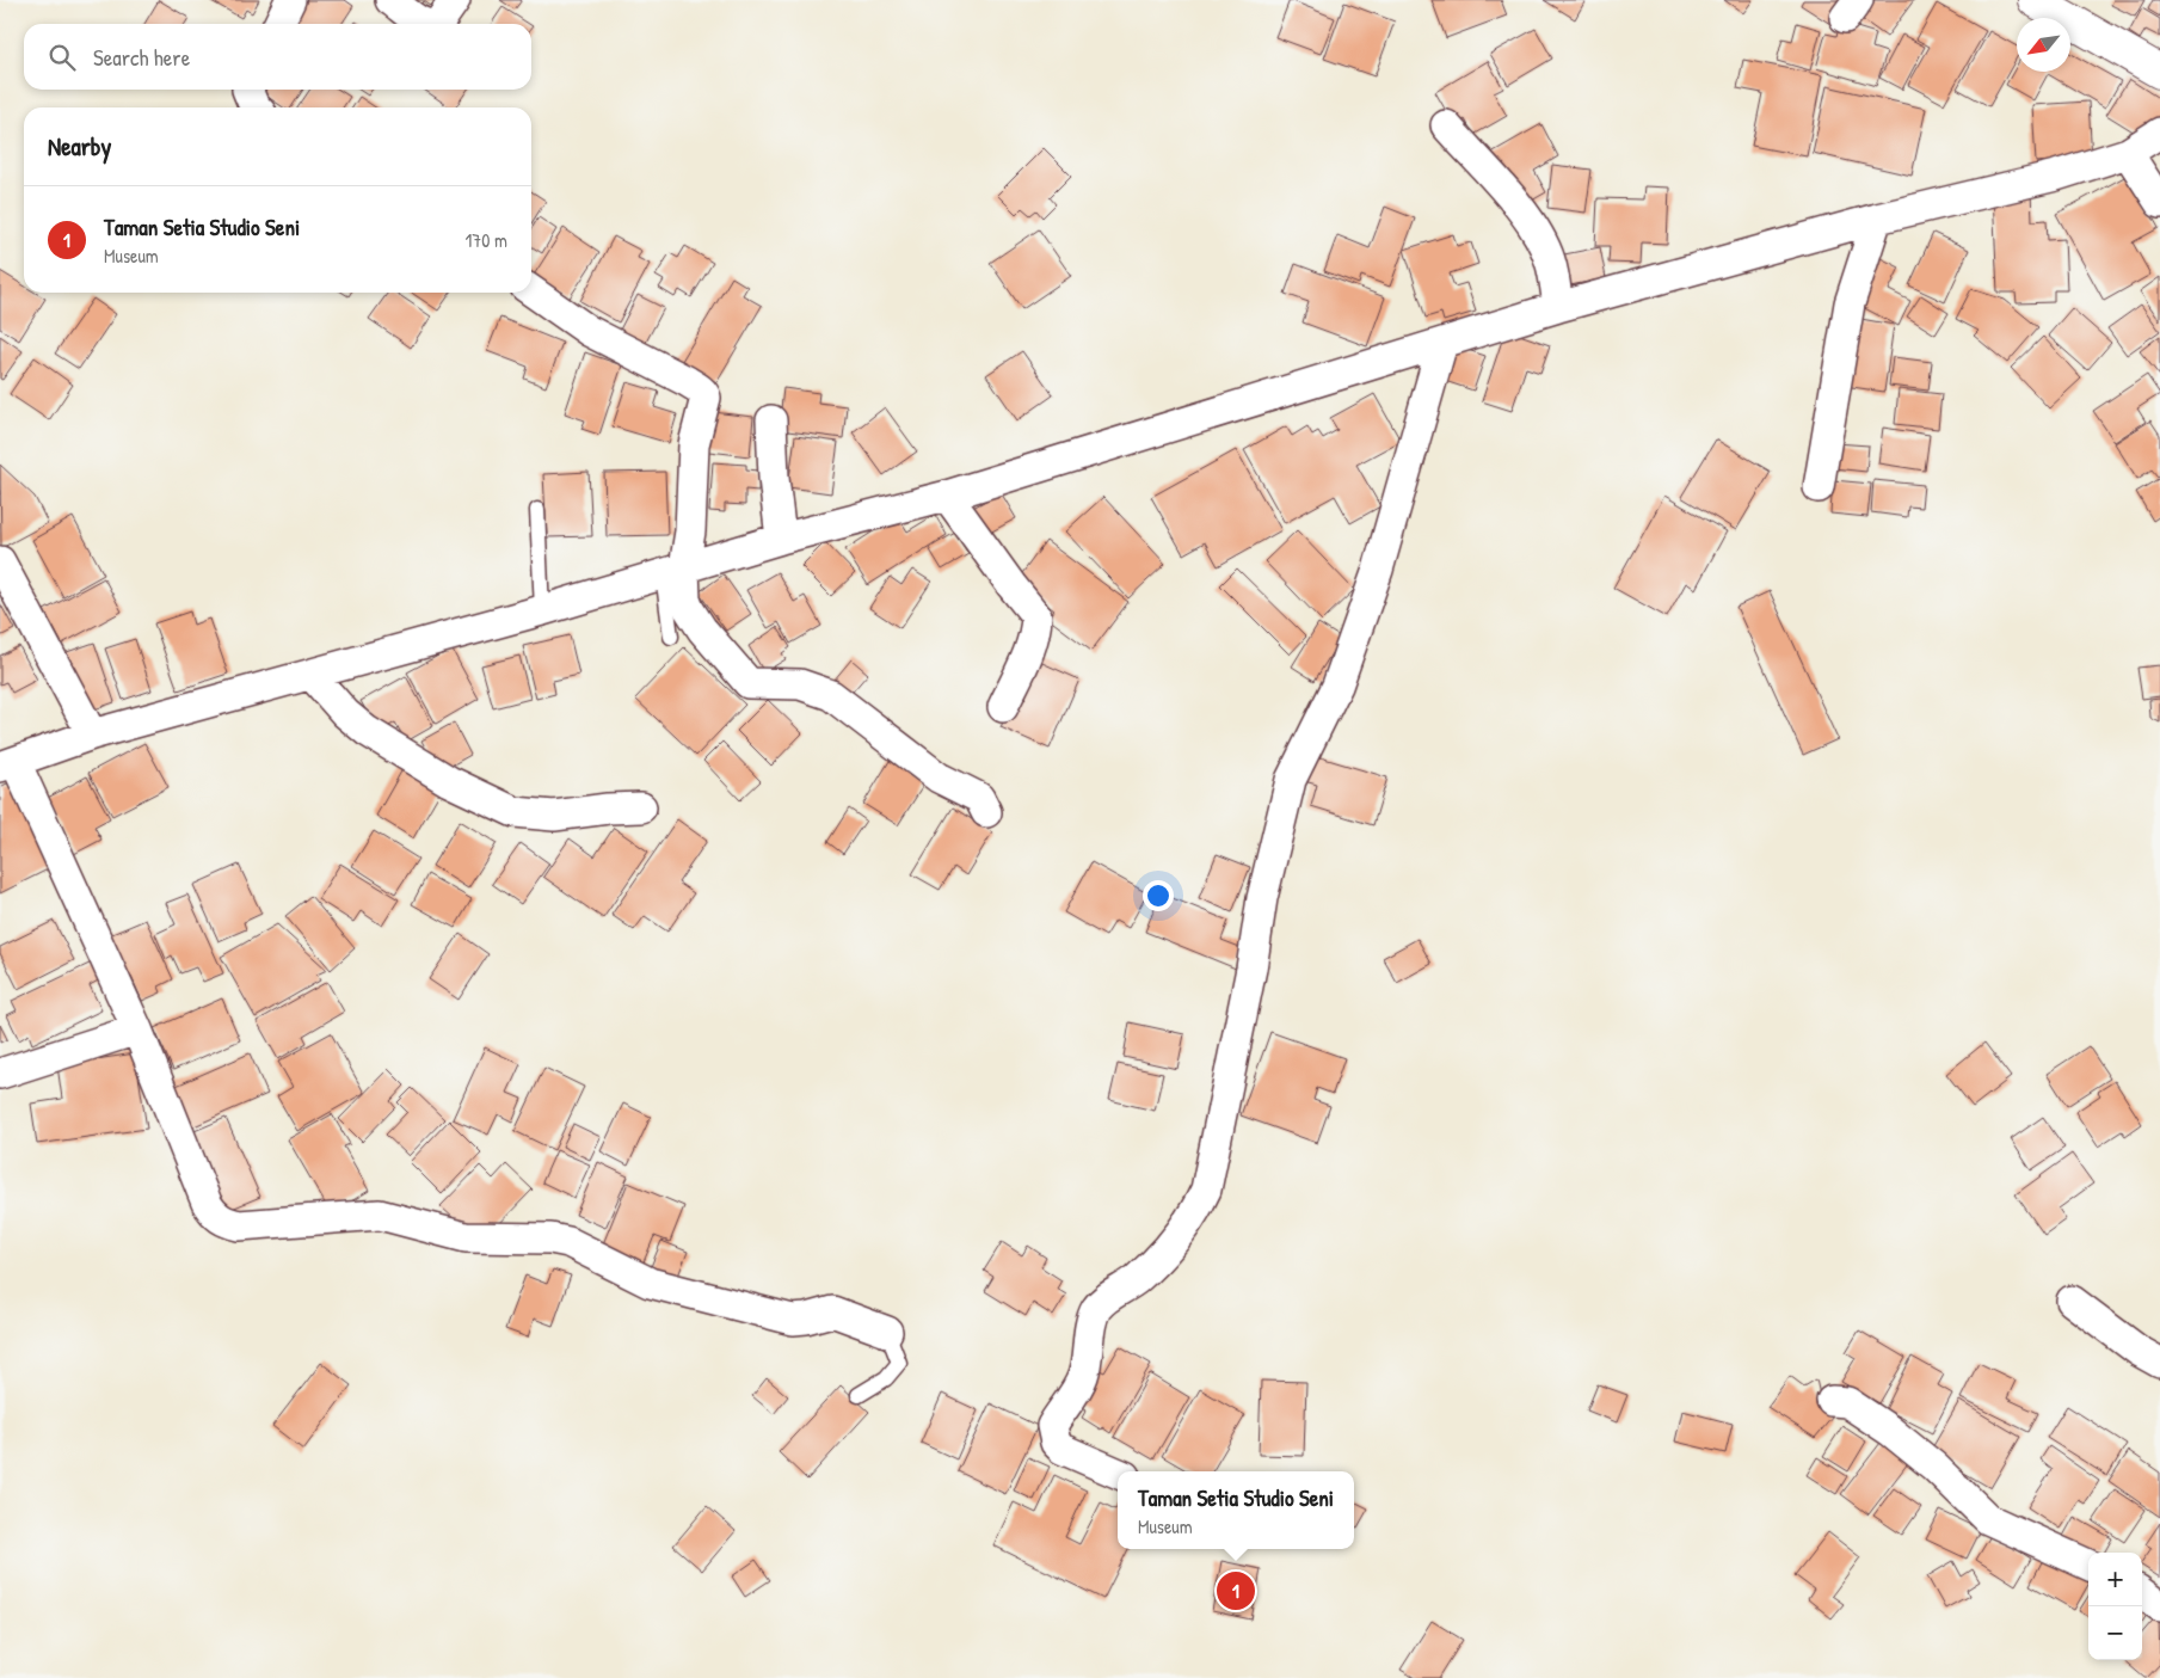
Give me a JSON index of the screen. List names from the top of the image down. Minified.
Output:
{"north":"bottom left","page":{"search":"Search here","heading":"Nearby","list":[{"mark":"1","name":"Taman Setia Studio Seni","note":"Museum","value":"170 m"}],"popup":["Taman Setia Studio Seni","Museum"],"map_buttons":["+","−"],"pins":"1"}}
